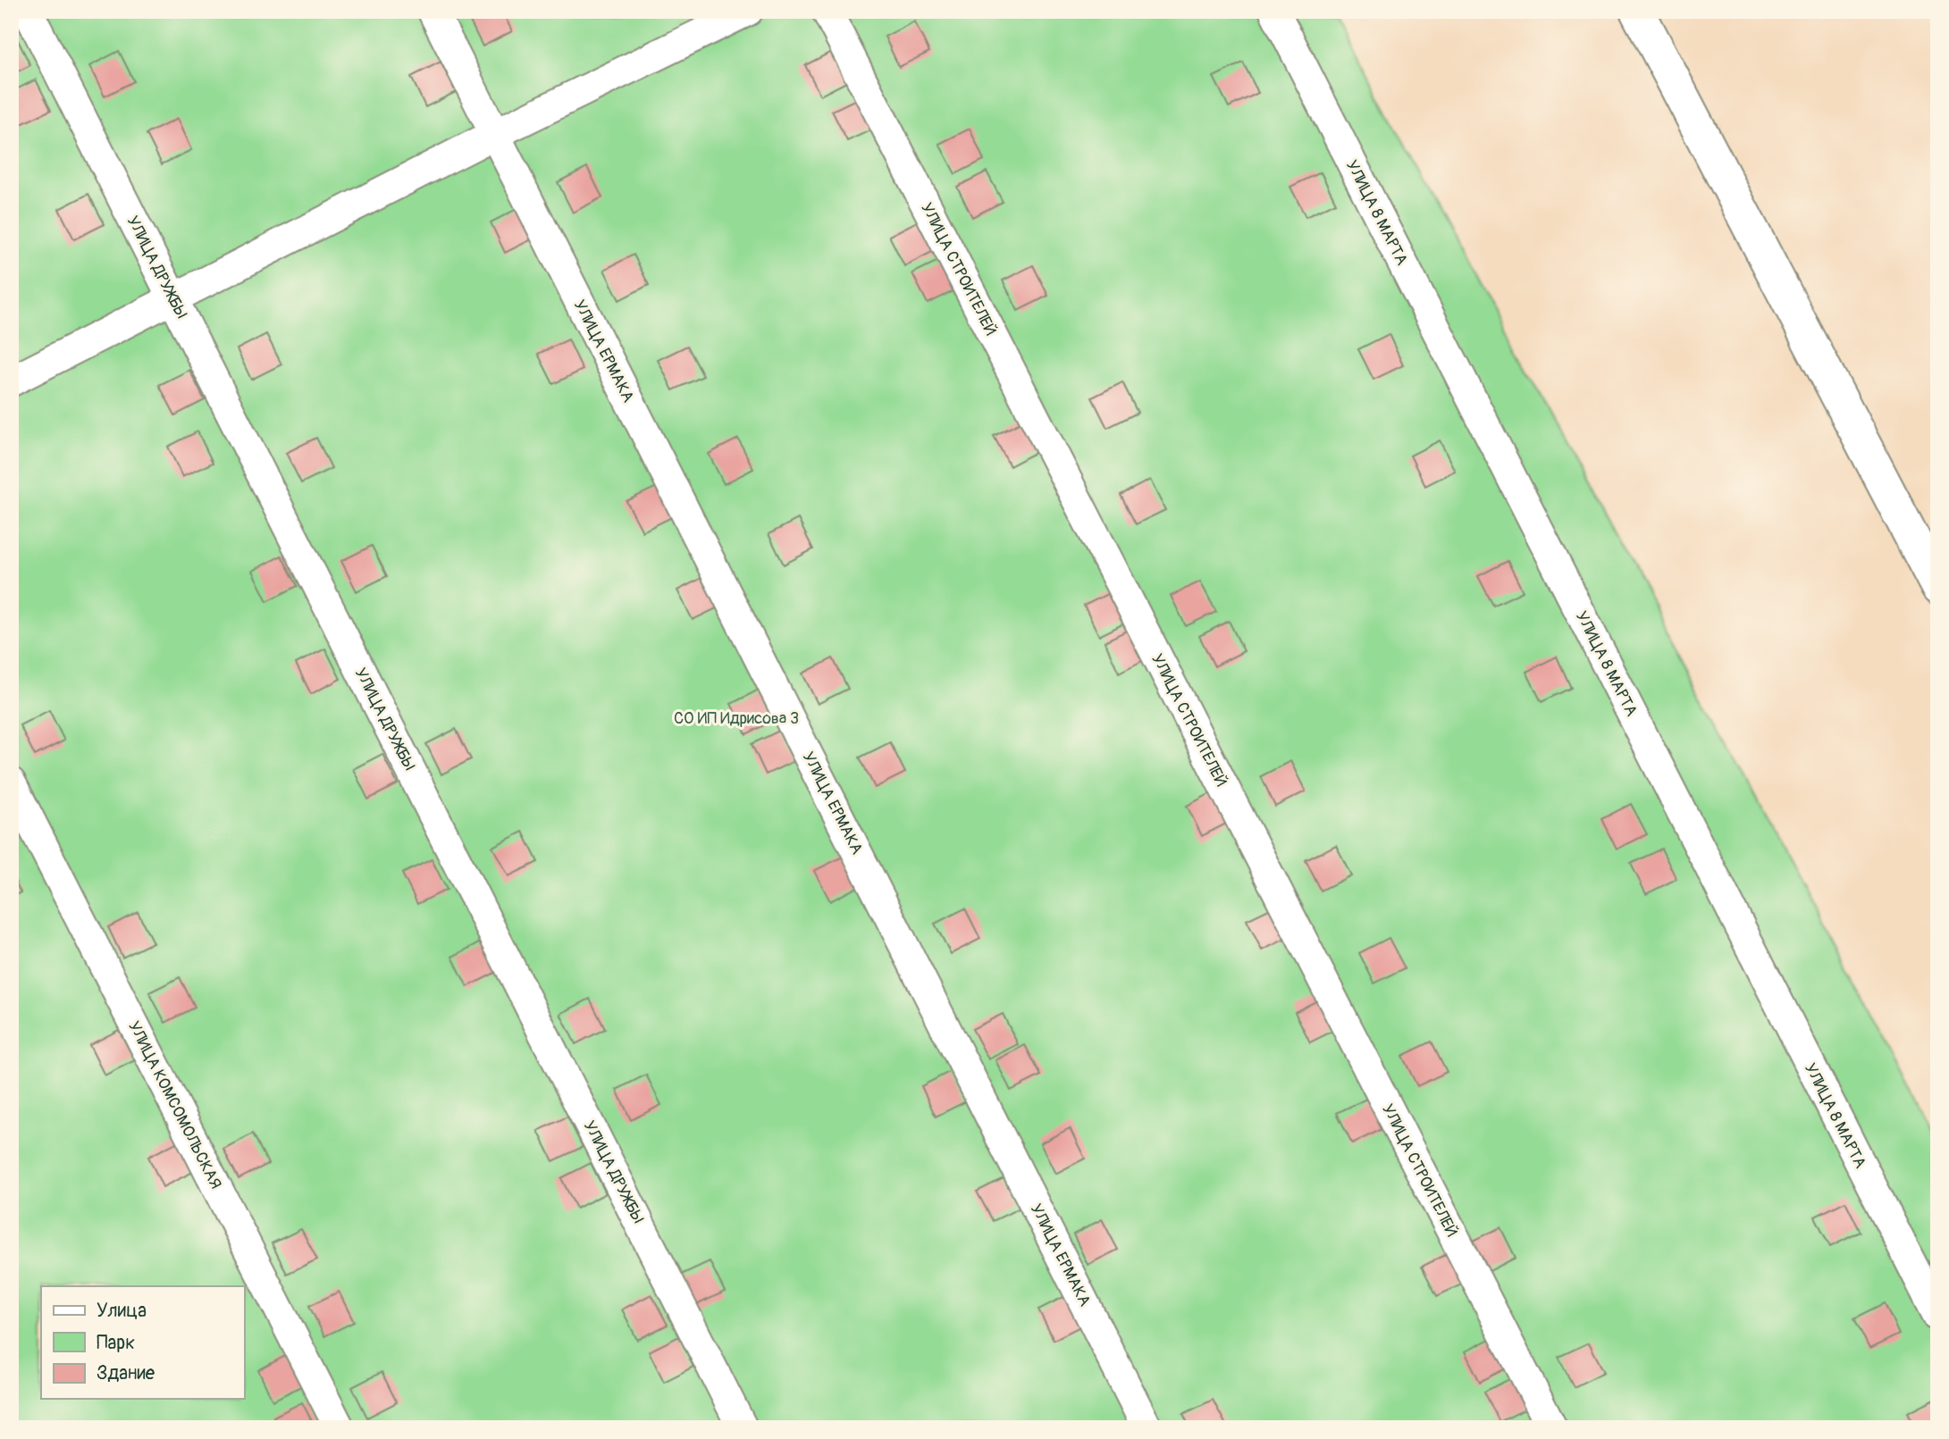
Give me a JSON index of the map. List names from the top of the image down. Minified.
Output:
{"streets":{"street":["УЛИЦА 8 МАРТА","УЛИЦА ДРУЖБЫ","УЛИЦА СТРОИТЕЛЕЙ","УЛИЦА ЕРМАКА","УЛИЦА КОМСОМОЛЬСКАЯ"]},"parks":["СО ИП Идрисова 3"],"legend":["Улица","Парк","Здание"]}
